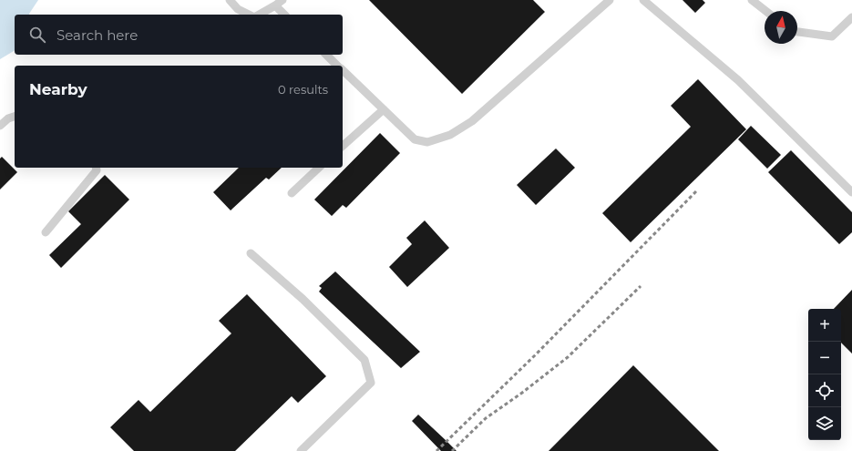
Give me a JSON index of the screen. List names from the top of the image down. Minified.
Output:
{"north":"top","page":{"search":"Search here","heading":["Nearby","0 results"],"map_buttons":["+","−"]}}
